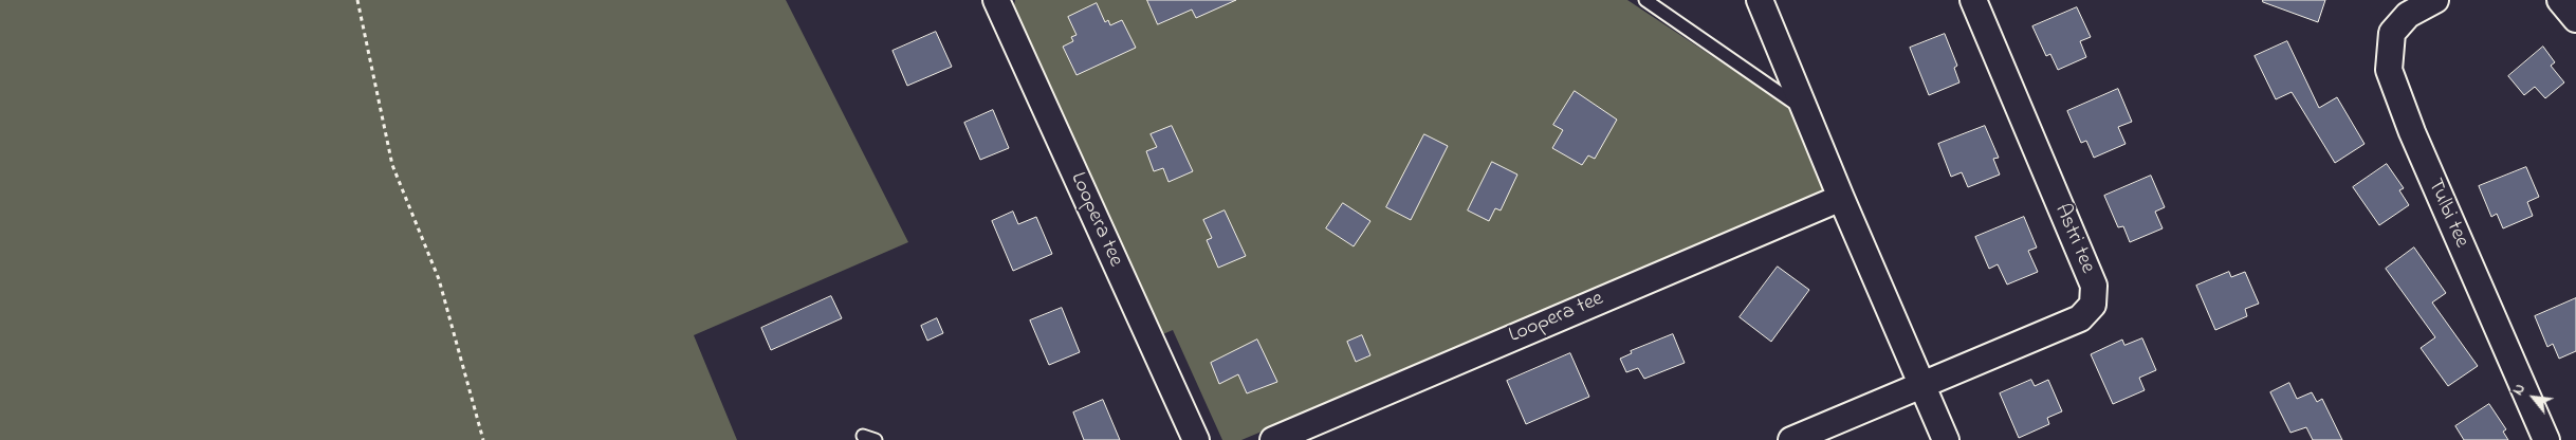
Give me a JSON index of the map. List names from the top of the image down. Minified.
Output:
{"streets":{"street":["Tulbi tee","Loopera tee","Astri tee"]},"north":"top left"}
